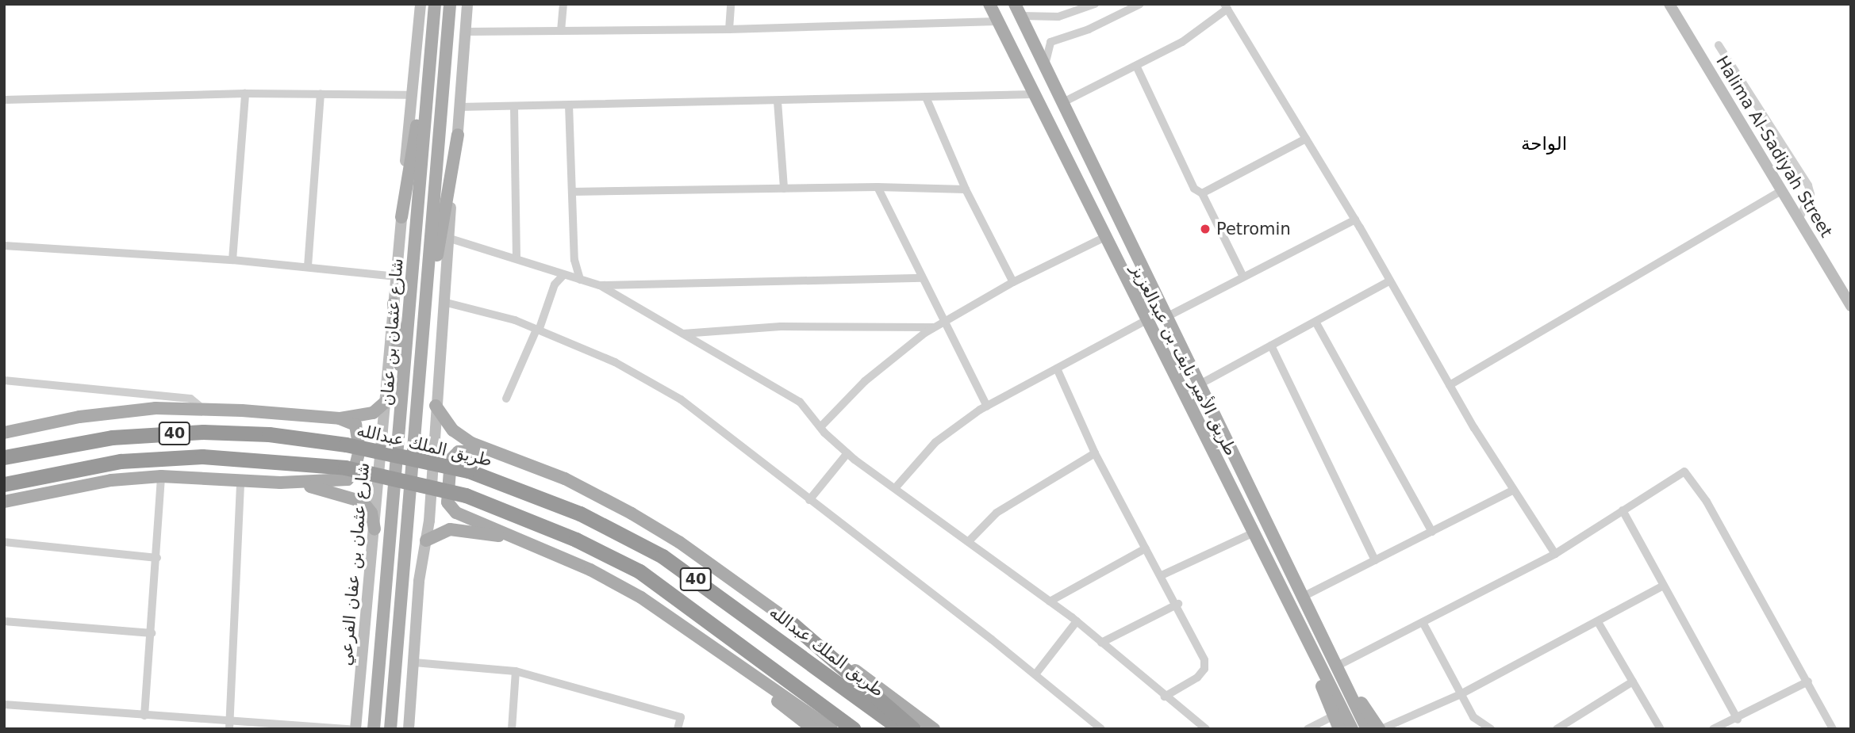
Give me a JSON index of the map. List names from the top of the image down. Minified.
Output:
{"streets":{"highway":["40","طريق الملك عبدالله"],"main road":["Halima Al-Sadiyah Street","شارع عثمان بن عفان","طريق الأمير نايف بن عبدالعزيز","شارع عثمان بن عفان الفرعي"]},"districts":["الواحة"],"places":["Petromin"]}
